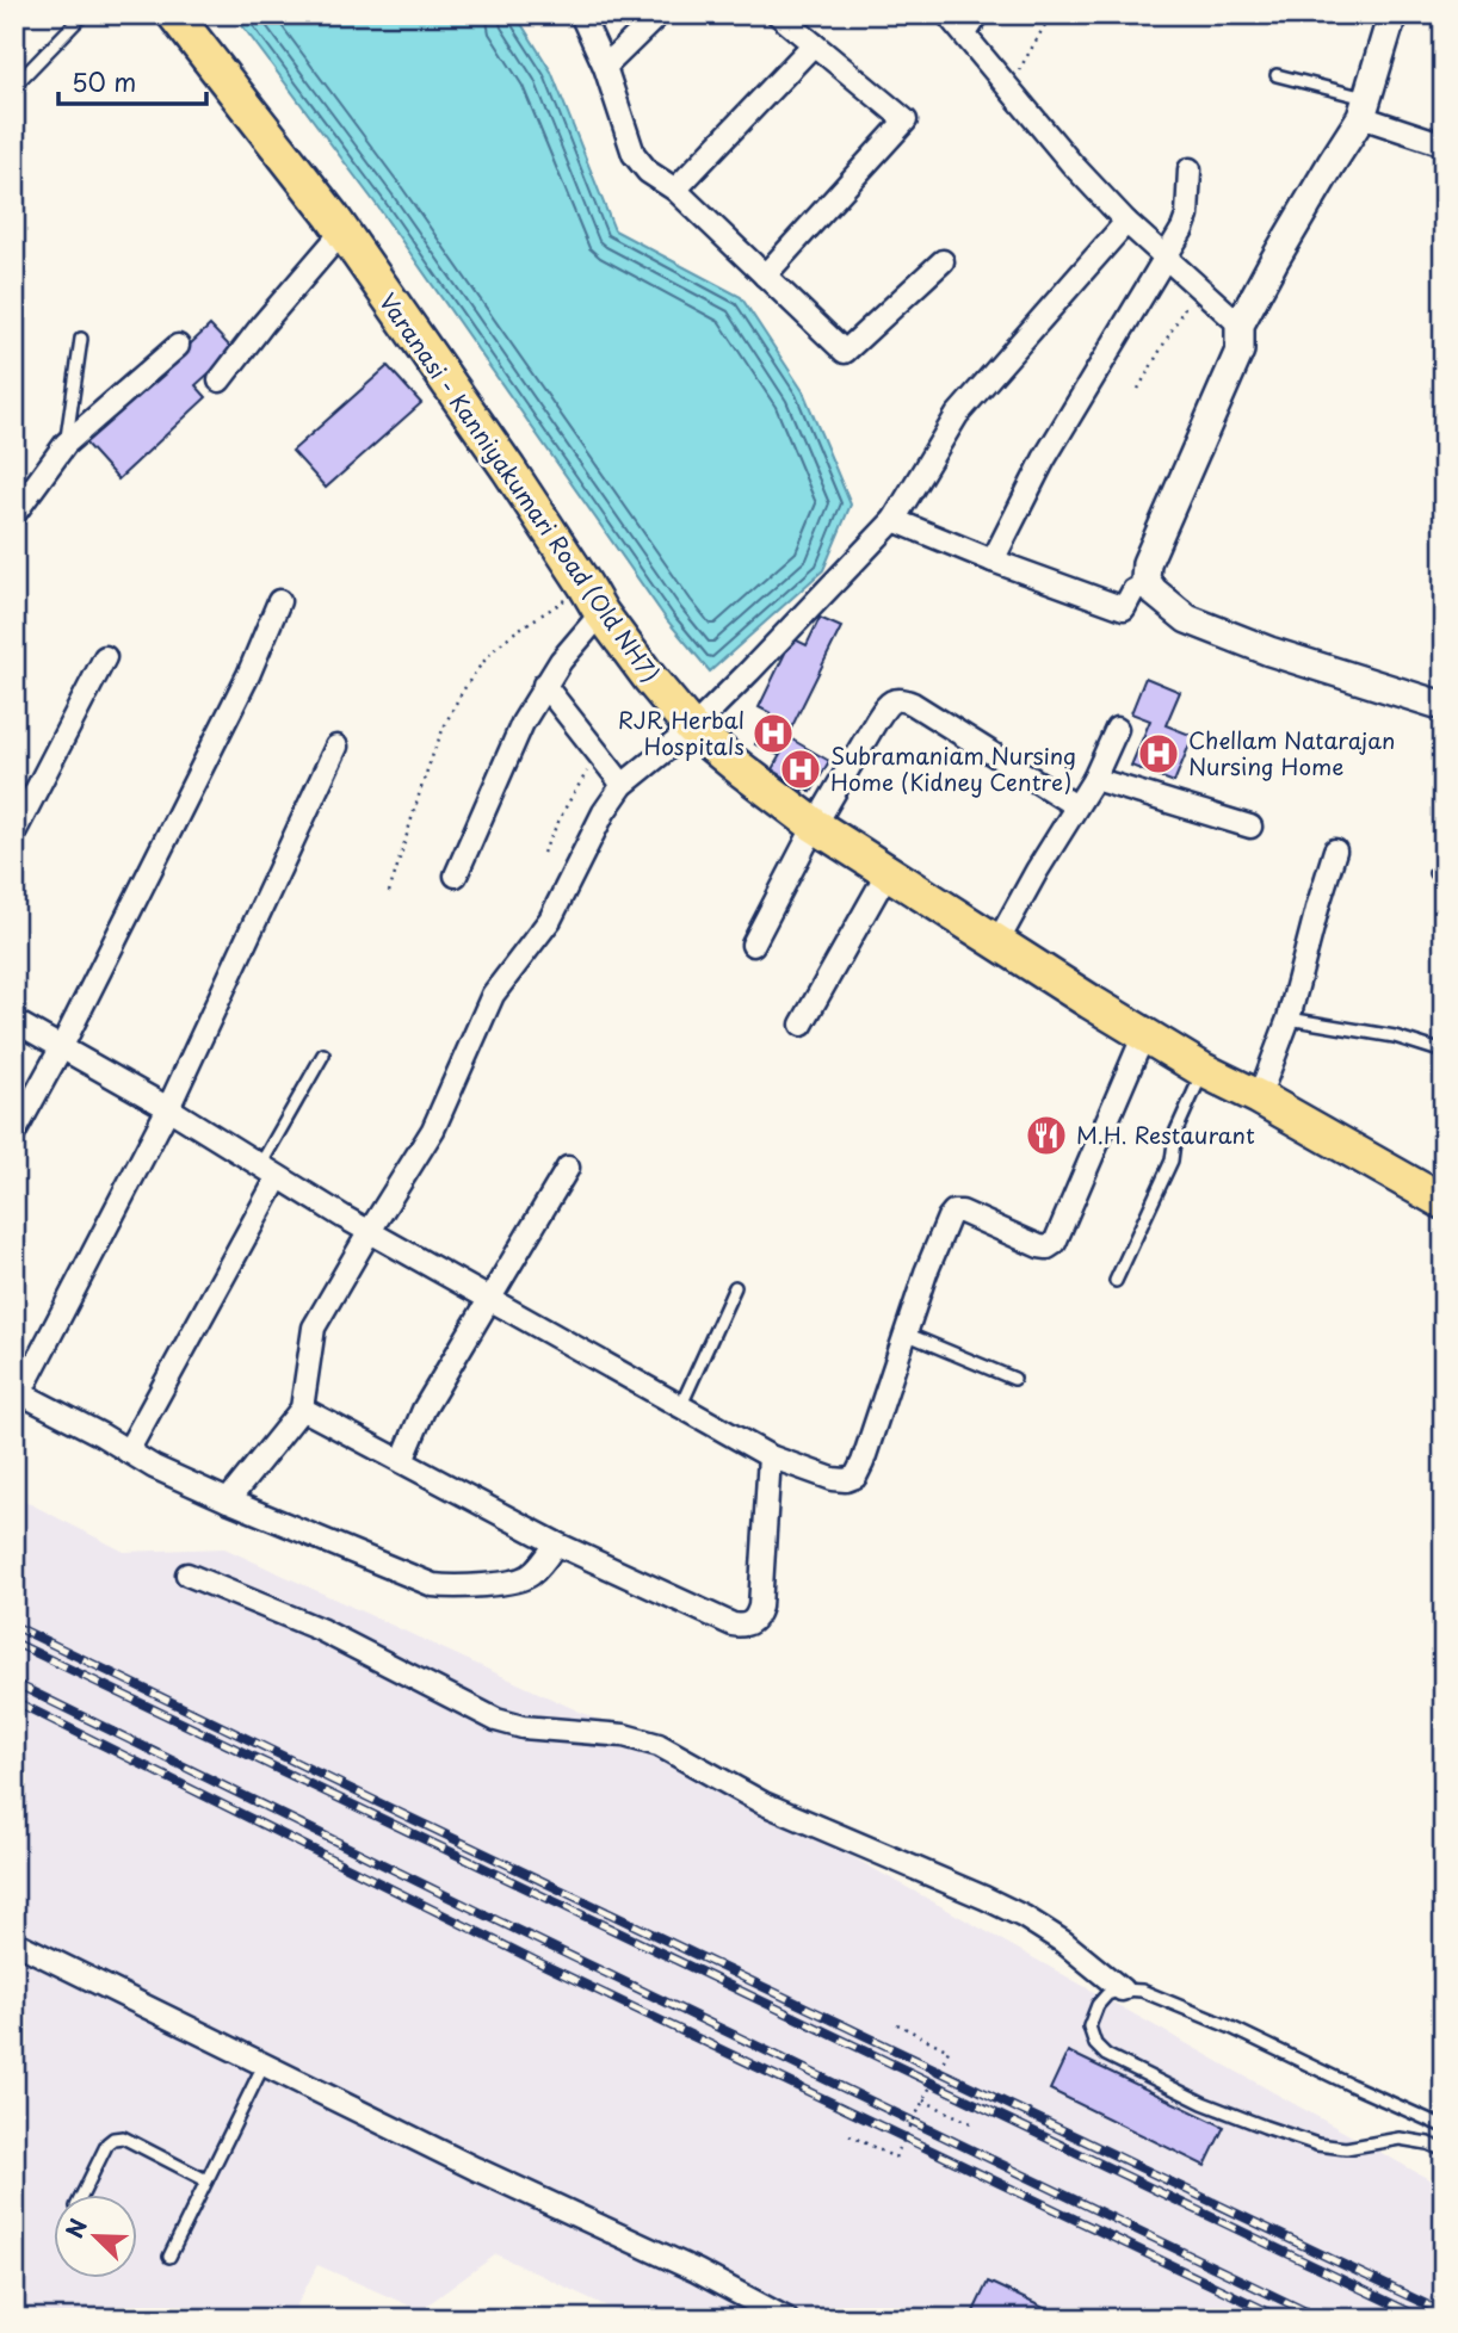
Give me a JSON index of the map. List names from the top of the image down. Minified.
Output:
{"streets":{"main road":["Varanasi - Kanniyakumari Road (Old NH7)"]},"places":{"hospital":["RJR Herbal Hospitals","Chellam Natarajan Nursing Home","Subramaniam Nursing Home (Kidney Centre)"],"restaurant":["M.H. Restaurant"]},"scale_bar":"50 m","north":"top left"}
